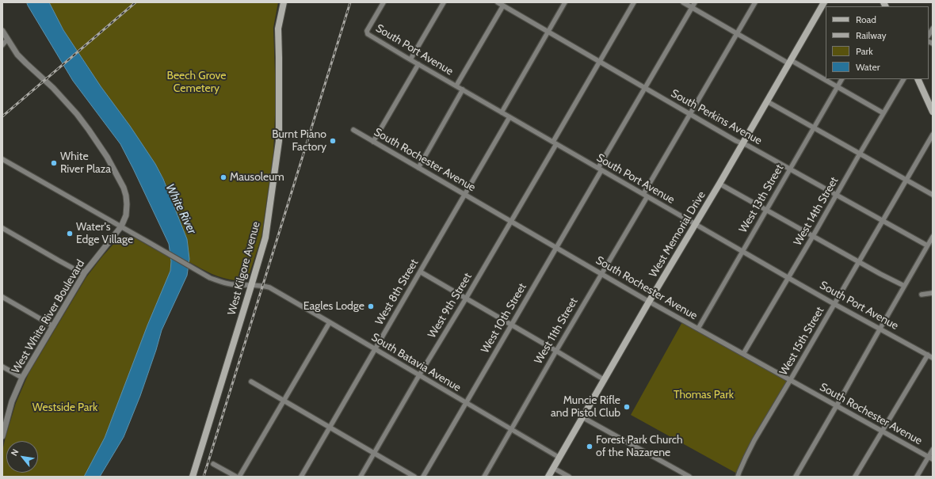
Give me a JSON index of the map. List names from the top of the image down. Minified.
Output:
{"streets":{"main road":["West Memorial Drive","West Kilgore Avenue"],"street":["South Port Avenue","South Perkins Avenue","South Rochester Avenue","West 13th Street","West 14th Street","West 8th Street","West 9th Street","West White River Boulevard","West 10th Street","West 11th Street","West 15th Street","South Batavia Avenue"]},"crossings":[["South Port Avenue","West 13th Street"],["South Port Avenue","West 14th Street"],["South Port Avenue","West Memorial Drive"],["South Port Avenue","West 8th Street"],["South Port Avenue","West 9th Street"],["South Port Avenue","West 10th Street"],["South Port Avenue","West 11th Street"],["South Port Avenue","West 15th Street"],["South Perkins Avenue","West 13th Street"],["South Perkins Avenue","West 14th Street"],["South Perkins Avenue","West Memorial Drive"],["South Perkins Avenue","West 9th Street"],["South Perkins Avenue","West 10th Street"],["South Perkins Avenue","West 11th Street"],["South Perkins Avenue","West 15th Street"],["South Rochester Avenue","West 13th Street"],["South Rochester Avenue","West 14th Street"],["South Rochester Avenue","West Memorial Drive"],["South Rochester Avenue","West 8th Street"],["South Rochester Avenue","West 9th Street"],["South Rochester Avenue","West 10th Street"],["South Rochester Avenue","West 11th Street"],["South Rochester Avenue","West 15th Street"],["West Memorial Drive","South Batavia Avenue"],["West Kilgore Avenue","South Batavia Avenue"],["West 8th Street","South Batavia Avenue"],["West 9th Street","South Batavia Avenue"],["West 10th Street","South Batavia Avenue"],["West 11th Street","South Batavia Avenue"]],"water":["White River"],"parks":["Beech Grove Cemetery","Thomas Park","Westside Park"],"places":["Burnt Piano Factory","White River Plaza","Mausoleum","Water's Edge Village","Eagles Lodge","Muncie Rifle and Pistol Club","Forest Park Church of the Nazarene"],"legend":["Road","Railway","Park","Water"],"north":"top left"}
